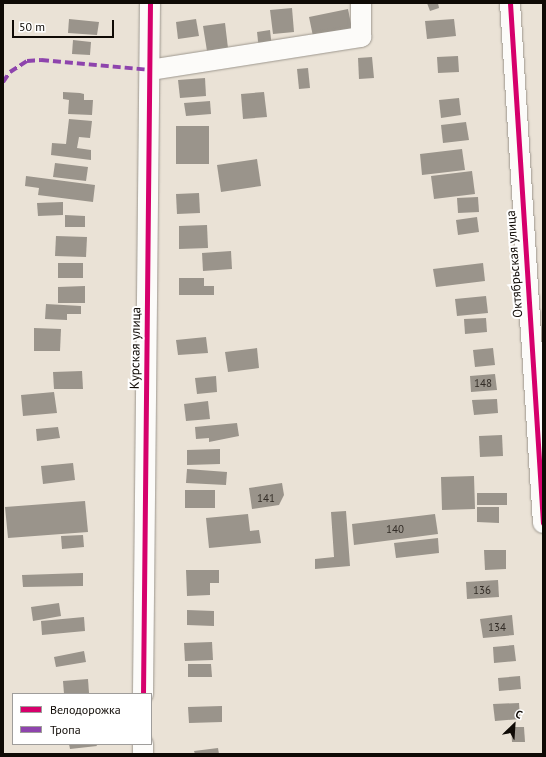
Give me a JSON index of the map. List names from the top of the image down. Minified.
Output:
{"streets":{"street":["Октябрьская улица","Курская улица"]},"house_numbers":["148","141","140","136","134"],"legend":["Велодорожка","Тропа"],"scale_bar":"50 m","north":"top right"}
